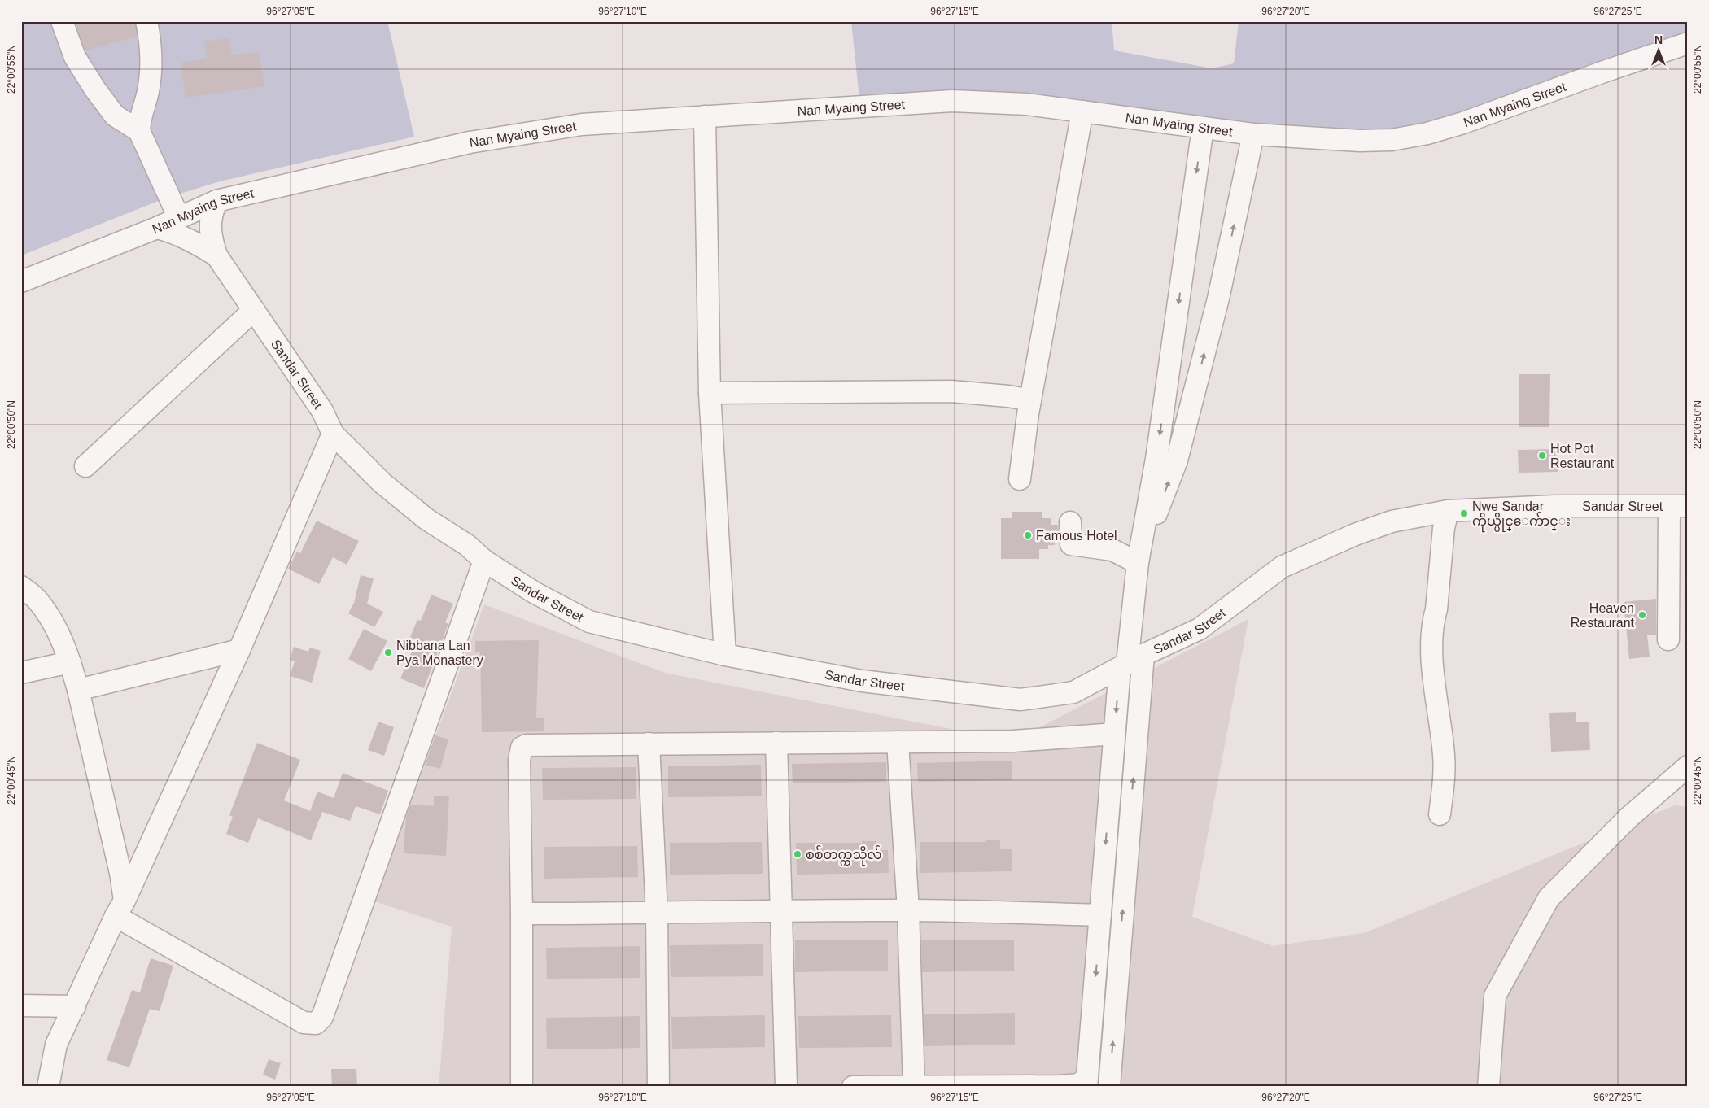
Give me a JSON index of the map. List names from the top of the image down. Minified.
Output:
{"streets":{"street":["Nan Myaing Street","Sandar Street"]},"crossings":[["Nan Myaing Street","Sandar Street"]],"places":["Hot Pot Restaurant","Nwe Sandar ကိုယ္ပိုင္ေက်ာင္း","Famous Hotel","Heaven Restaurant","Nibbana Lan Pya Monastery","စစ်‌တက္ကသိုလ်"],"north":"top","coordinates":["96°27'05\"E","96°27'10\"E","96°27'15\"E","96°27'20\"E","96°27'25\"E","22°00'55\"N","22°00'50\"N","22°00'45\"N"]}
